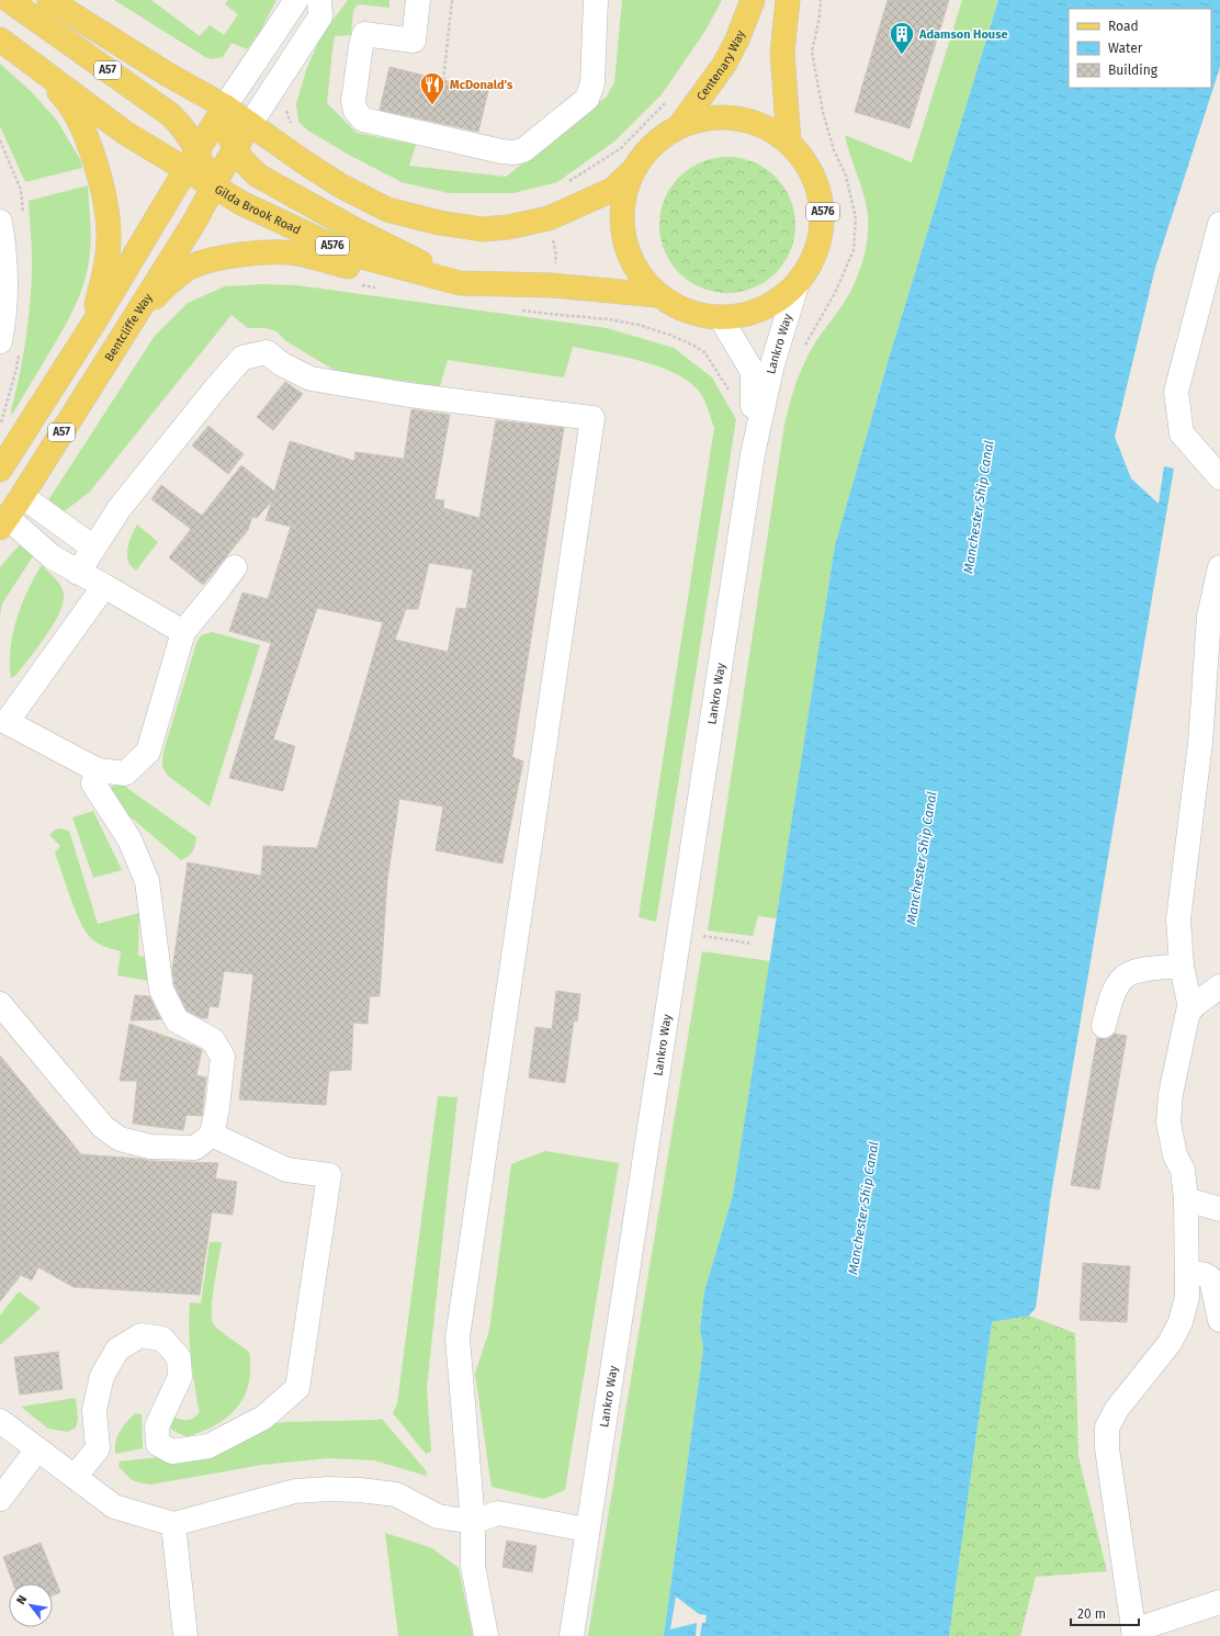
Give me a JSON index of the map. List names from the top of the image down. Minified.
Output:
{"streets":{"main road":["Centenary Way","A57","Gilda Brook Road","A576","Bentcliffe Way"],"street":["Lankro Way"]},"crossings":[["Centenary Way","A576"],["A57","Gilda Brook Road"],["A57","Bentcliffe Way"],["Gilda Brook Road","A576"],["Gilda Brook Road","Bentcliffe Way"],["A576","Bentcliffe Way"],["A576","Lankro Way"]],"water":["Manchester Ship Canal"],"places":{"building":["Adamson House"],"restaurant":["McDonald's"]},"legend":["Road","Water","Building"],"scale_bar":"20 m","north":"top left"}
